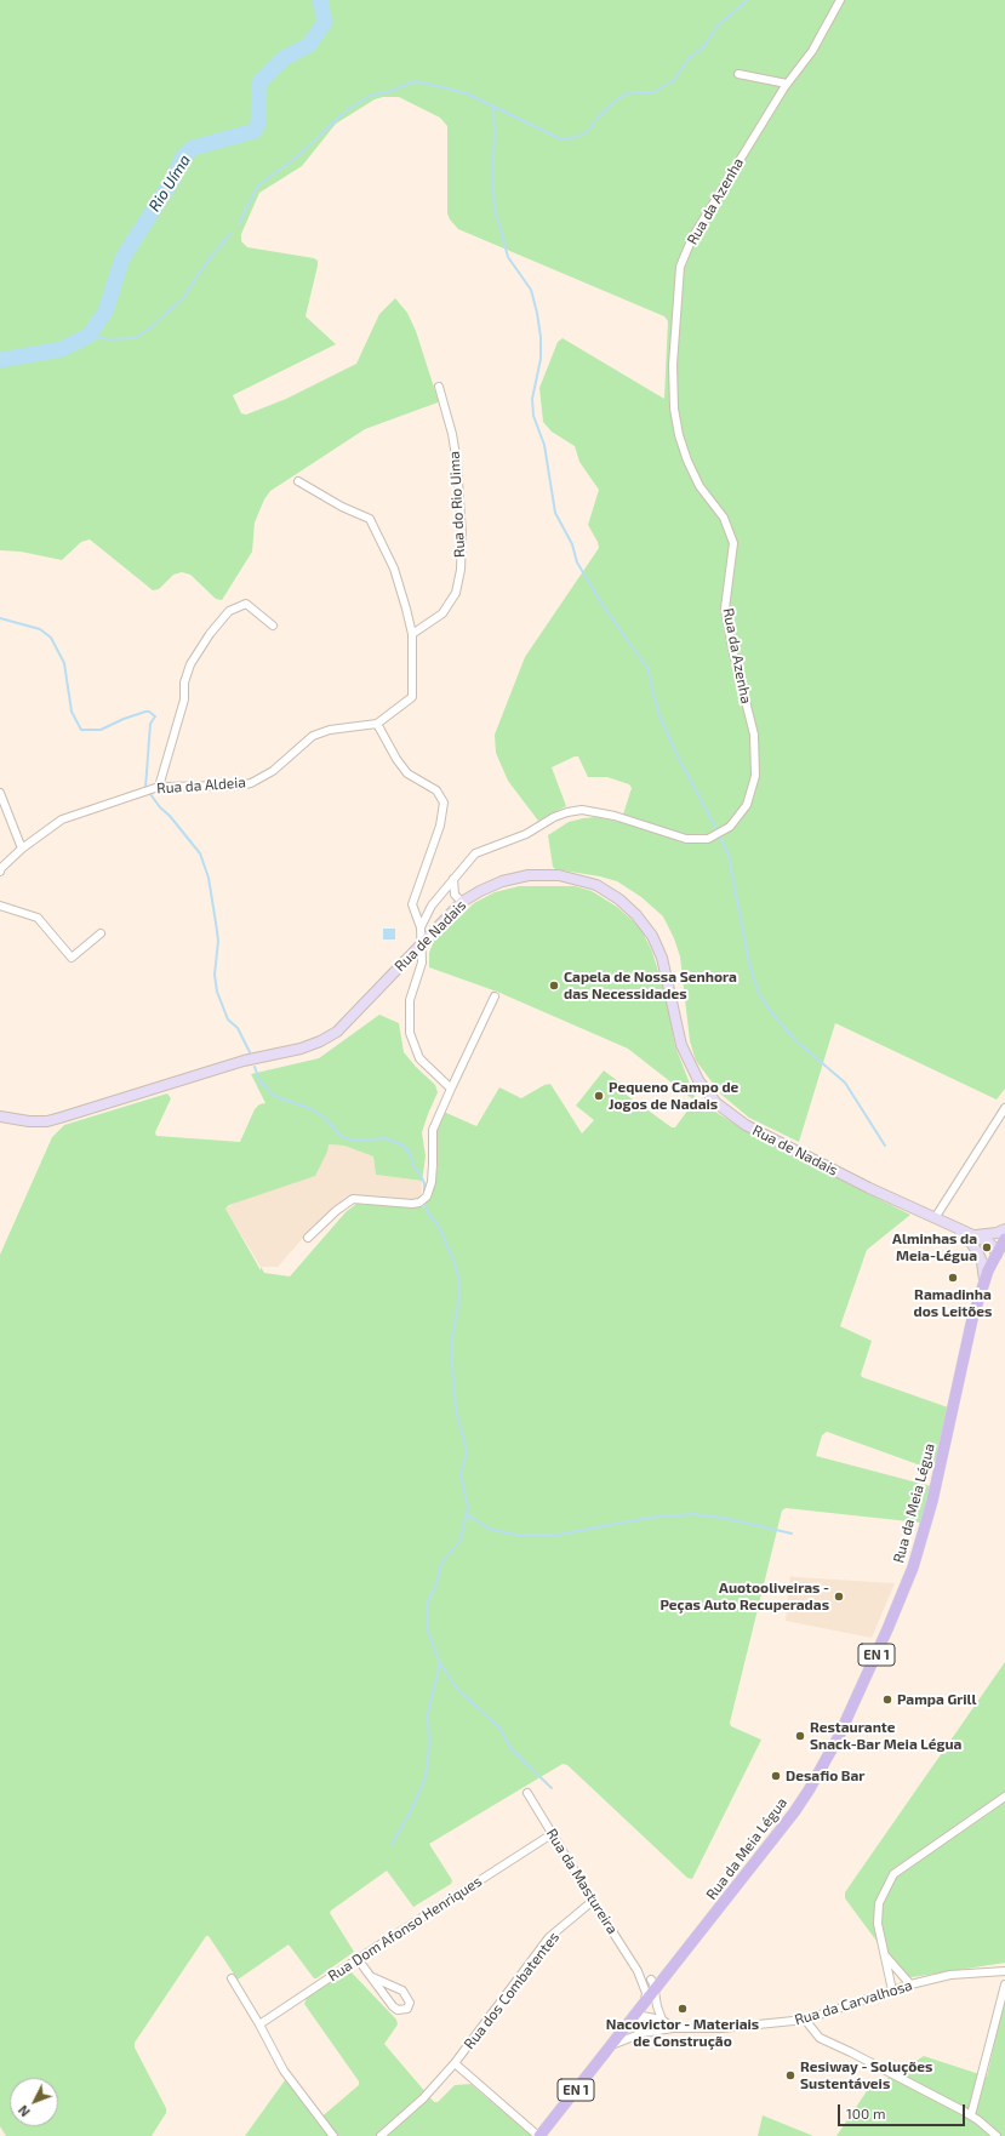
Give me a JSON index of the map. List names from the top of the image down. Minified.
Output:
{"streets":{"main road":["Rua da Meia Légua","EN 1"],"street":["Rua da Azenha","Rua do Rio Uima","Rua da Aldeia","Rua de Nadais","Rua da Mastureira","Rua Dom Afonso Henriques","Rua dos Combatentes","Rua da Carvalhosa"]},"crossings":[["Rua da Azenha","Rua de Nadais"],["Rua de Nadais","Rua da Meia Légua"],["Rua da Meia Légua","Rua da Mastureira"],["Rua da Meia Légua","Rua da Carvalhosa"],["Rua da Mastureira","Rua Dom Afonso Henriques"],["Rua da Mastureira","Rua dos Combatentes"]],"water":["Rio Uíma"],"places":["Capela de Nossa Senhora das Necessidades","Pequeno Campo de Jogos de Nadais","Alminhas da Meia-Légua","Ramadinha dos Leitões","Auotooliveiras - Peças Auto Recuperadas","Pampa Grill","Restaurante Snack-Bar Meia Légua","Desafio Bar","Nacovictor - Materiais de Construção","Resiway - Soluções Sustentáveis"],"scale_bar":"100 m","north":"bottom left"}
